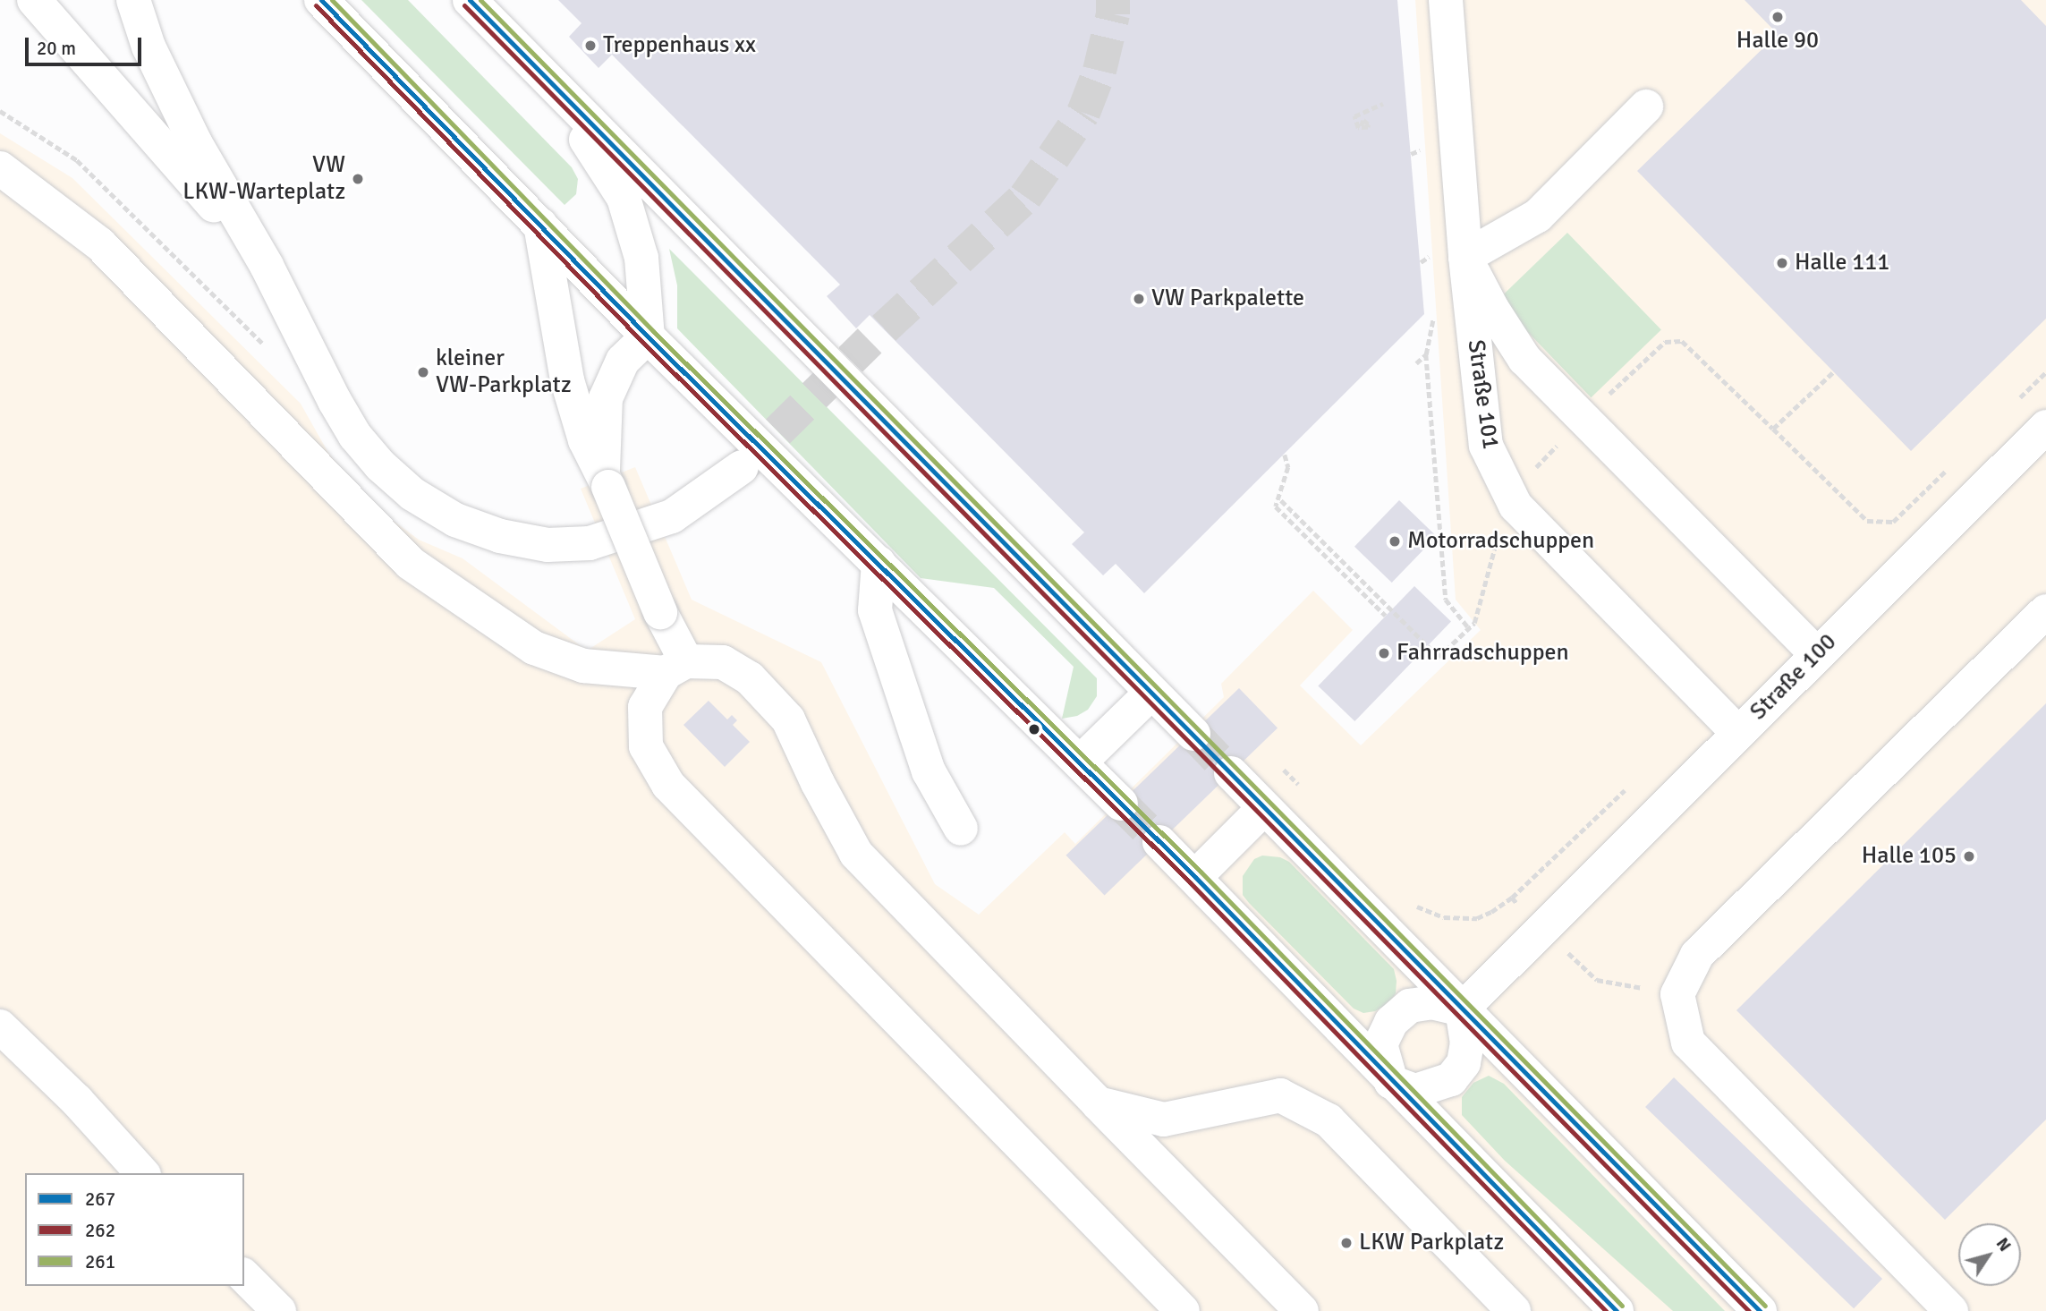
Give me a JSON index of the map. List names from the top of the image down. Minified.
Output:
{"streets":{"street":["Straße 101","Straße 100"]},"crossings":[["Straße 101","Straße 100"]],"places":["Halle 90","Treppenhaus xx","VW LKW-Warteplatz","Halle 111","VW Parkpalette","kleiner VW-Parkplatz","Motorradschuppen","Fahrradschuppen","Halle 105","LKW Parkplatz"],"lines":["transit line 267","transit line 261","transit line 262"],"legend":["267","262","261"],"scale_bar":"20 m","north":"top right"}
